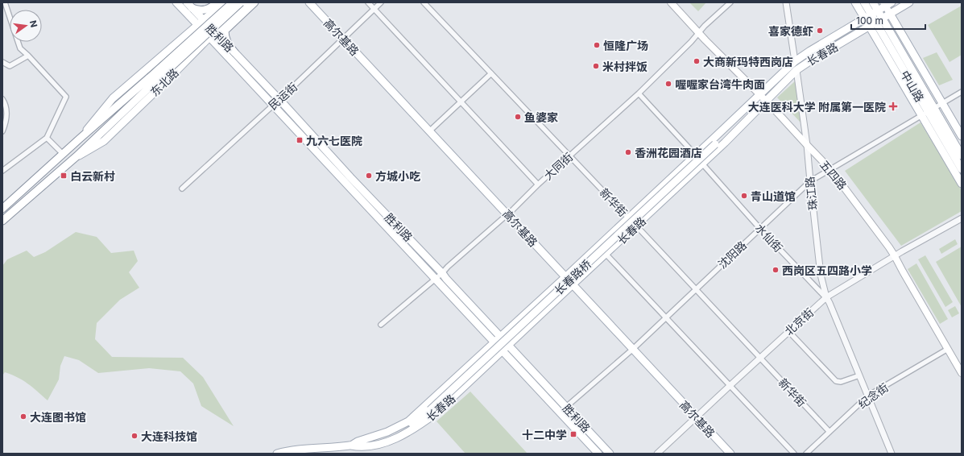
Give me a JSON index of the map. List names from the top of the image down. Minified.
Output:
{"streets":{"main road":["高尔基路","胜利路","长春路","东北路","中山路","五四路","长春路桥"],"street":["民运街","大同街","珠江路","新华街","水仙街","沈阳路","北京街","纪念街"]},"crossings":[["高尔基路","长春路"],["高尔基路","民运街"],["高尔基路","大同街"],["高尔基路","沈阳路"],["高尔基路","北京街"],["胜利路","长春路"],["胜利路","东北路"],["胜利路","民运街"],["胜利路","大同街"],["胜利路","沈阳路"],["长春路","中山路"],["长春路","五四路"],["长春路","珠江路"],["长春路","新华街"],["长春路","水仙街"],["长春路","长春路桥"],["中山路","沈阳路"],["大同街","五四路"],["大同街","新华街"],["大同街","水仙街"],["五四路","珠江路"],["五四路","沈阳路"],["五四路","北京街"],["五四路","纪念街"],["珠江路","水仙街"],["珠江路","沈阳路"],["珠江路","北京街"],["新华街","沈阳路"],["新华街","北京街"],["新华街","纪念街"],["水仙街","沈阳路"],["水仙街","北京街"],["水仙街","纪念街"]],"places":{"other":["喜家德虾","恒隆广场","大商新玛特西岗店","米村拌饭","喔喔家台湾牛肉面","鱼婆家","香洲花园酒店","方城小吃","青山道馆","西岗区五四路小学","大连图书馆","大连科技馆"],"health":["大连医科大学 附属第一医院"],"transit":["九六七医院","白云新村","十二中学"]},"scale_bar":"100 m","north":"right"}
